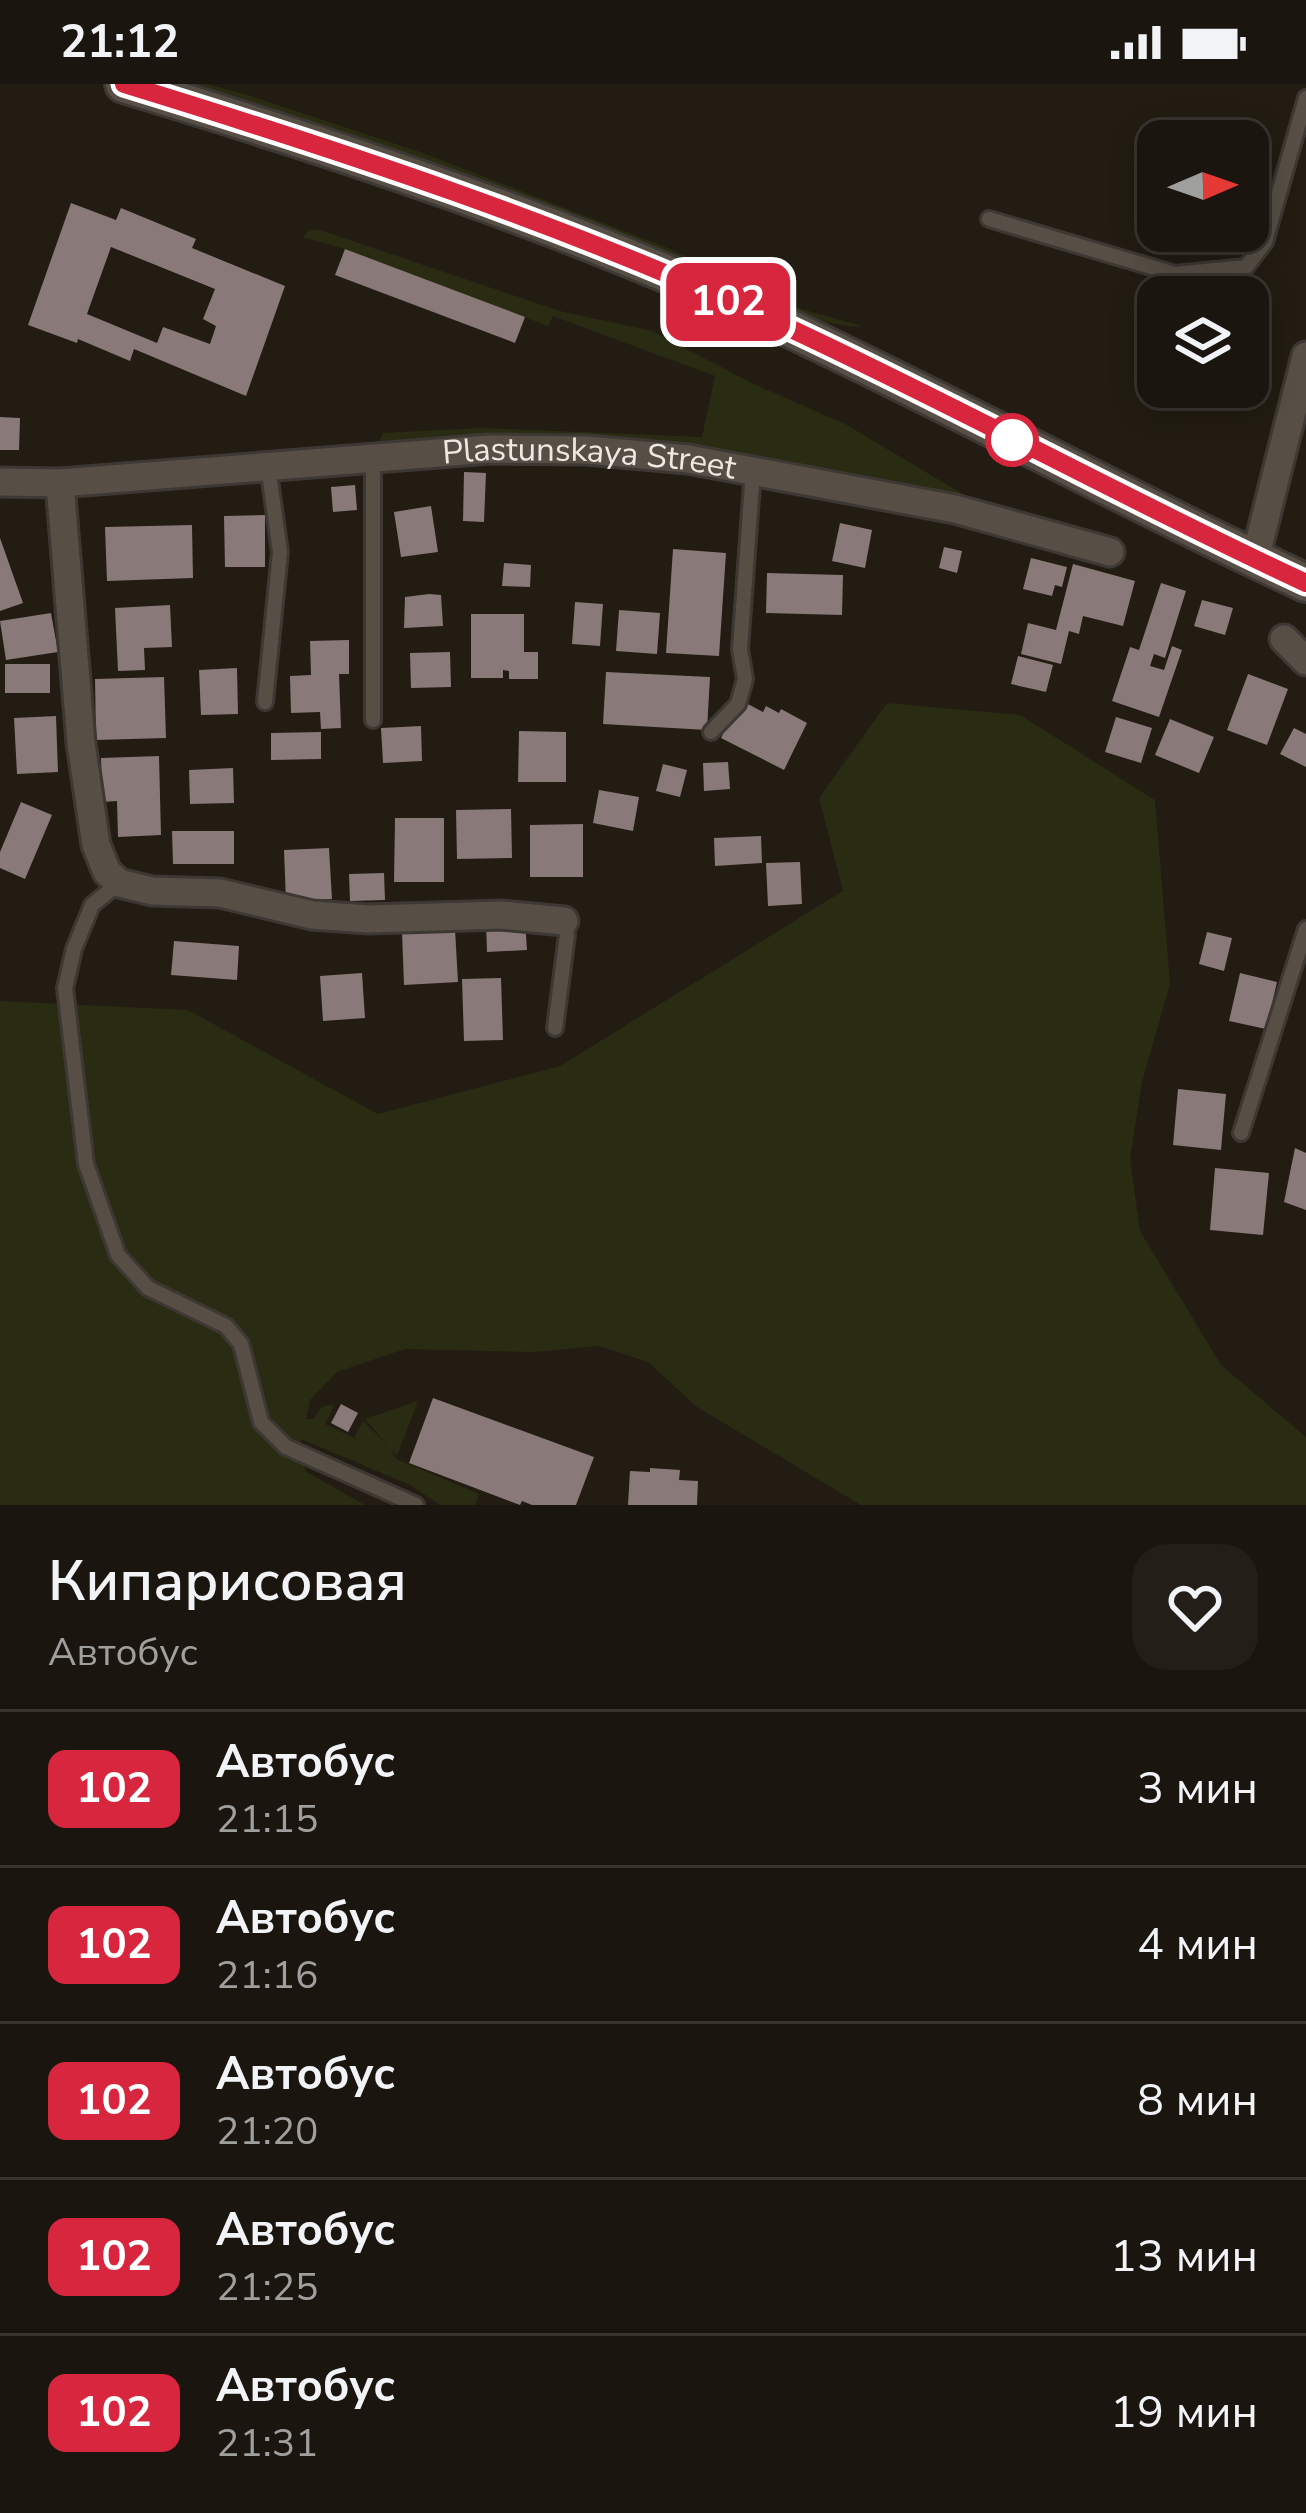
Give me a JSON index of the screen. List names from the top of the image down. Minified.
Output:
{"streets":{"street":["Plastunskaya Street"]},"lines":["bus line 102"],"north":"right","page":{"status":"21:12","on_map":"102","heading":["Кипарисовая","Автобус"],"list":[{"mark":"102","name":"Автобус","note":"21:15","value":"3 мин"},{"mark":"102","name":"Автобус","note":"21:16","value":"4 мин"},{"mark":"102","name":"Автобус","note":"21:20","value":"8 мин"},{"mark":"102","name":"Автобус","note":"21:25","value":"13 мин"},{"mark":"102","name":"Автобус","note":"21:31","value":"19 мин"}]}}
